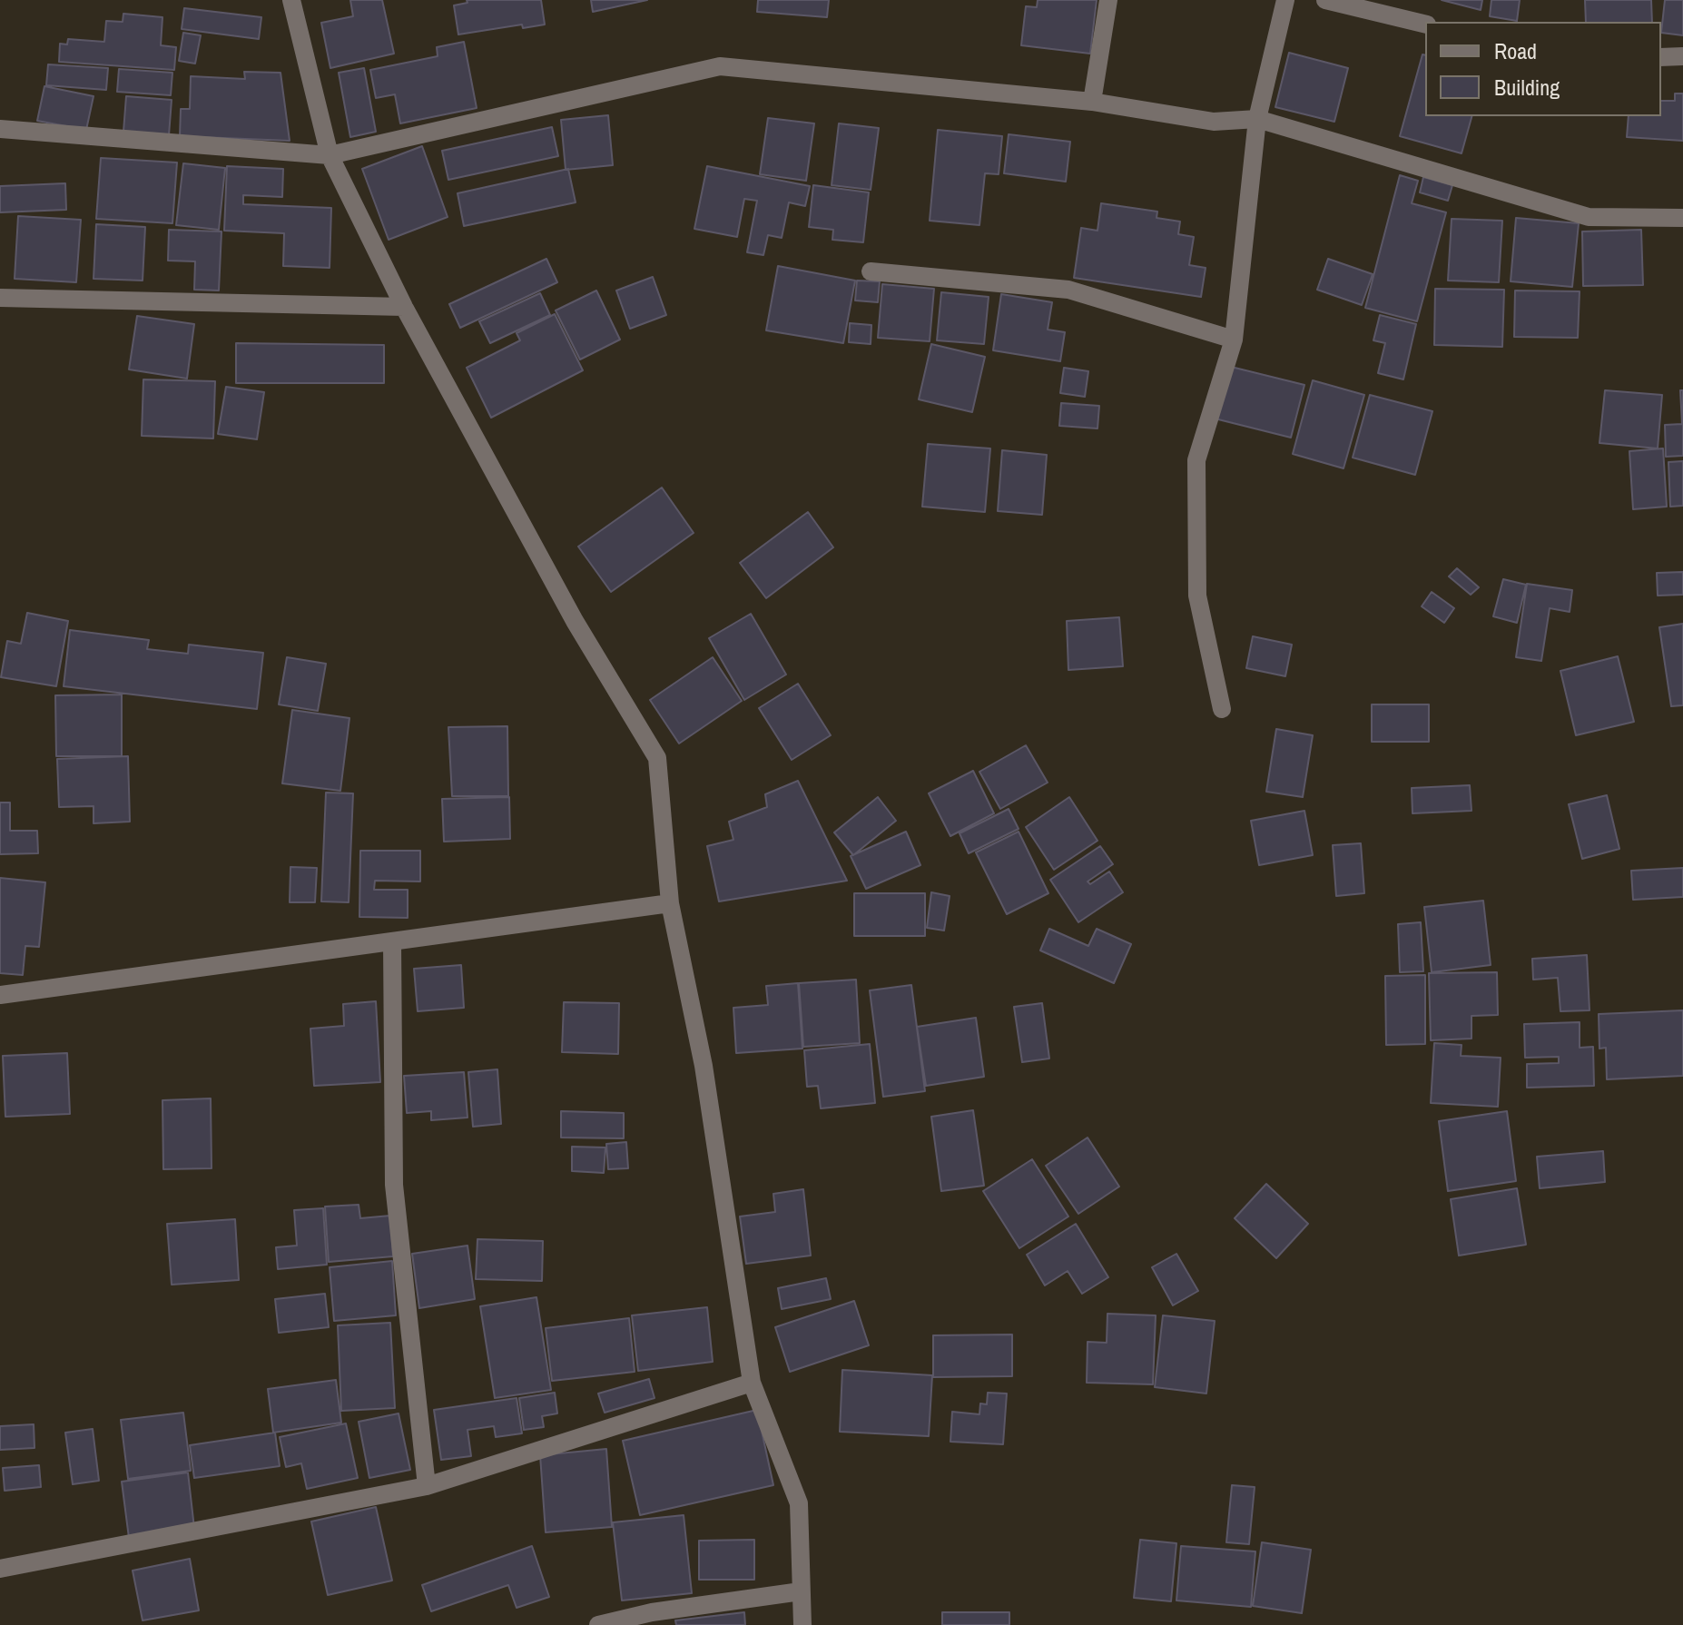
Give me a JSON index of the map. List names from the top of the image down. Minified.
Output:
{"legend":["Road","Building"]}
